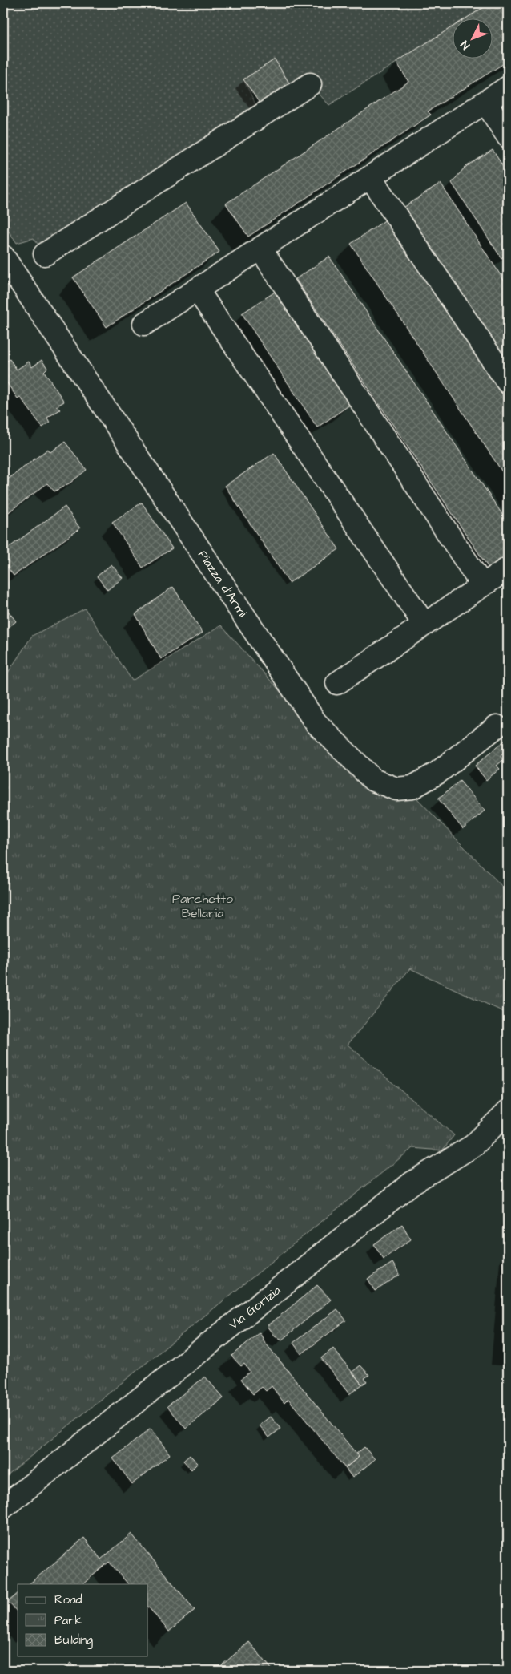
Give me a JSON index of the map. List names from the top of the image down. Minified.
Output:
{"streets":{"street":["Piazza d'Armi","Via Gorizia"]},"parks":["Parchetto Bellaria"],"legend":["Road","Park","Building"],"north":"bottom left"}
